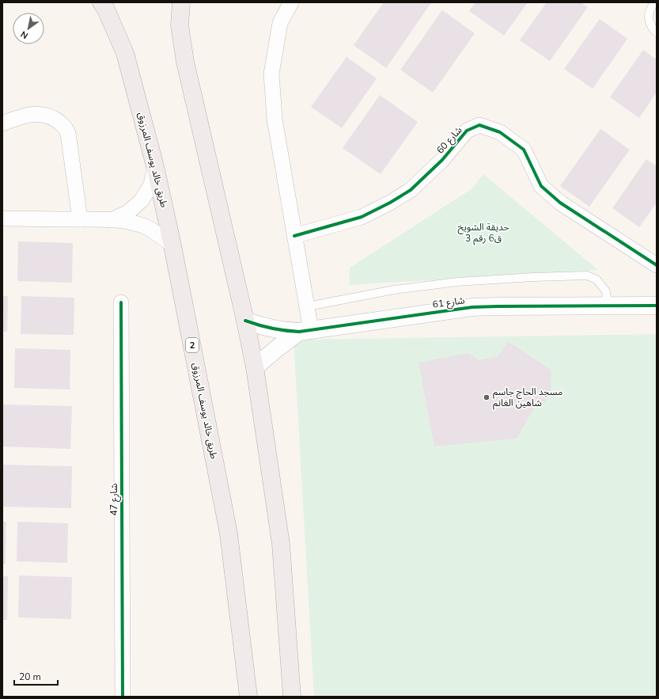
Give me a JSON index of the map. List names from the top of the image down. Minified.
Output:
{"streets":{"main road":["طريق خالد يوسف المرزوق","2"],"street":["شارع 60","شارع 61","شارع 47"]},"parks":["حديقة الشويخ ق6 رقم 3"],"places":["مسجد الحاج جاسم شاهين الغانم"],"scale_bar":"20 m","north":"bottom left"}
